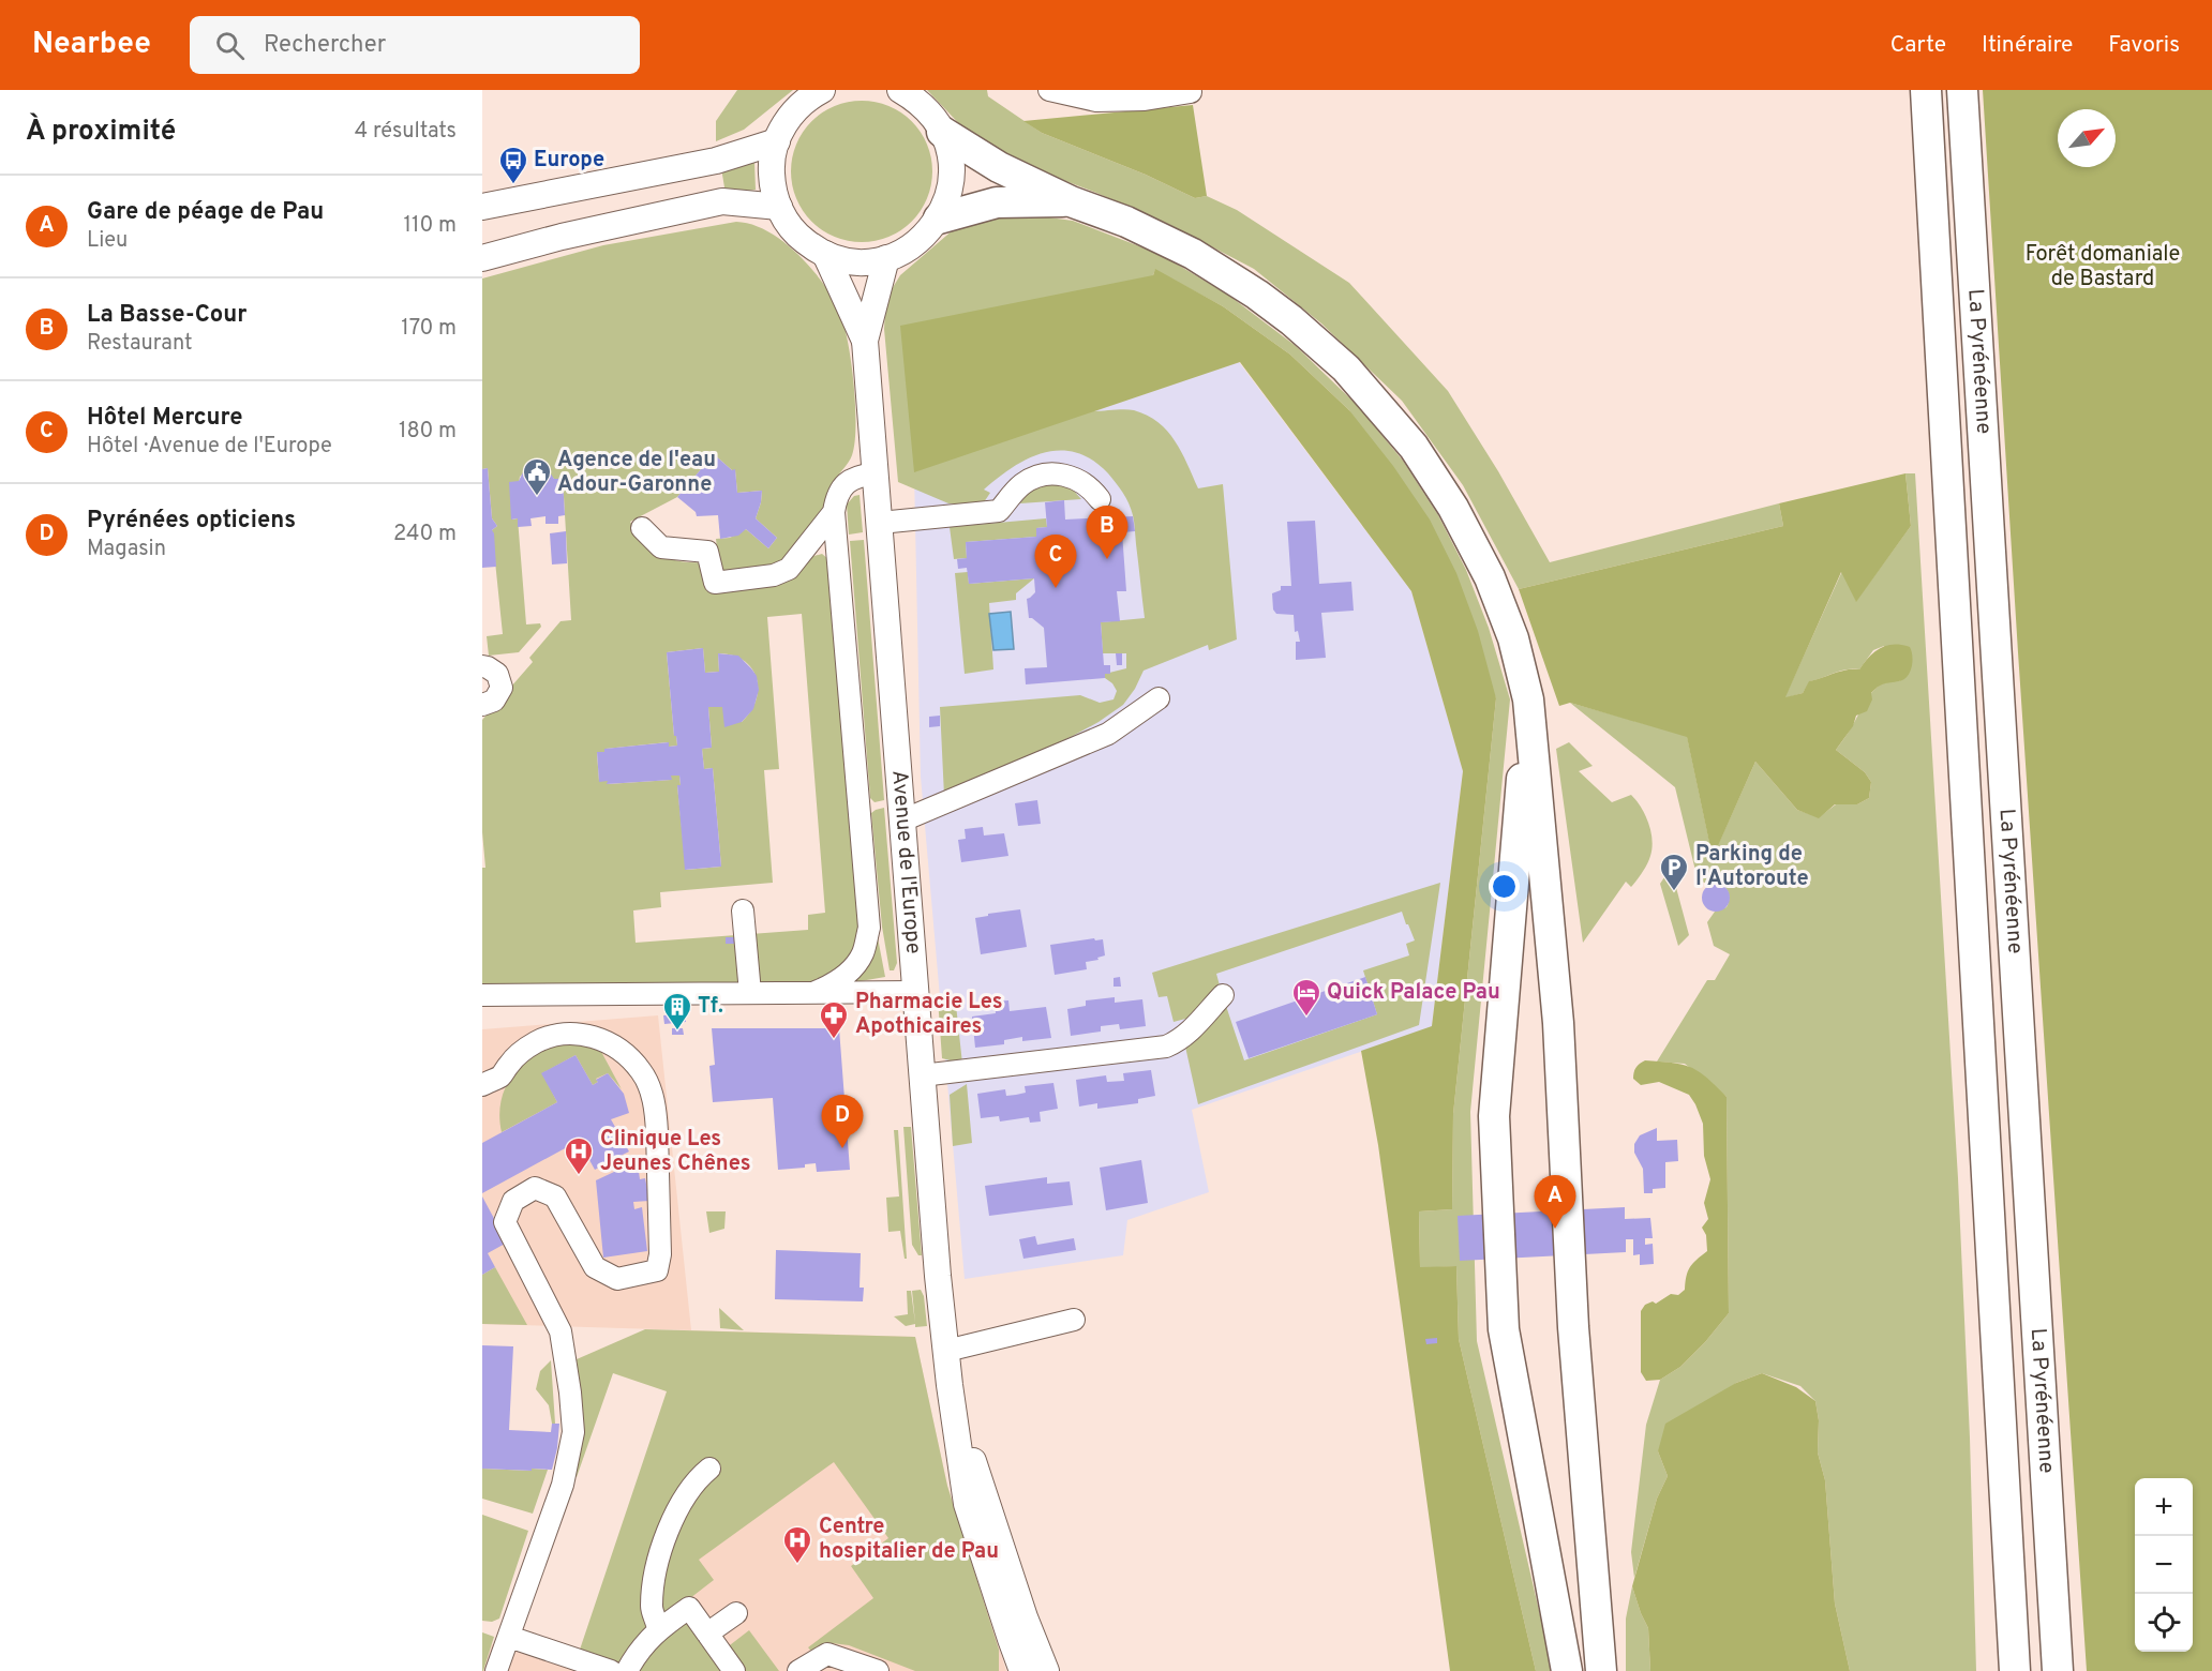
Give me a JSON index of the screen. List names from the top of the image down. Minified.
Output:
{"streets":{"highway":["La Pyrénéenne"],"main road":["Avenue de l'Europe"]},"parks":["Forêt domaniale de Bastard"],"places":{"bus stop":["Europe"],"public building":["Agence de l'eau Adour-Garonne"],"parking":["Parking de l'Autoroute"],"hotel":["Quick Palace Pau"],"building":["Tf."],"pharmacy":["Pharmacie Les Apothicaires"],"hospital":["Clinique Les Jeunes Chênes","Centre hospitalier de Pau"]},"north":"top right","page":{"header":"Nearbee","search":"Rechercher","nav":["Carte","Itinéraire","Favoris"],"heading":["À proximité","4 résultats"],"list":[{"mark":"A","name":"Gare de péage de Pau","note":"Lieu","value":"110 m"},{"mark":"B","name":"La Basse-Cour","note":"Restaurant","value":"170 m"},{"mark":"C","name":"Hôtel Mercure","note":"Hôtel · Avenue de l'Europe","value":"180 m"},{"mark":"D","name":"Pyrénées opticiens","note":"Magasin","value":"240 m"}],"pins":["B","C","D","A"],"map_buttons":["+","−"]}}
